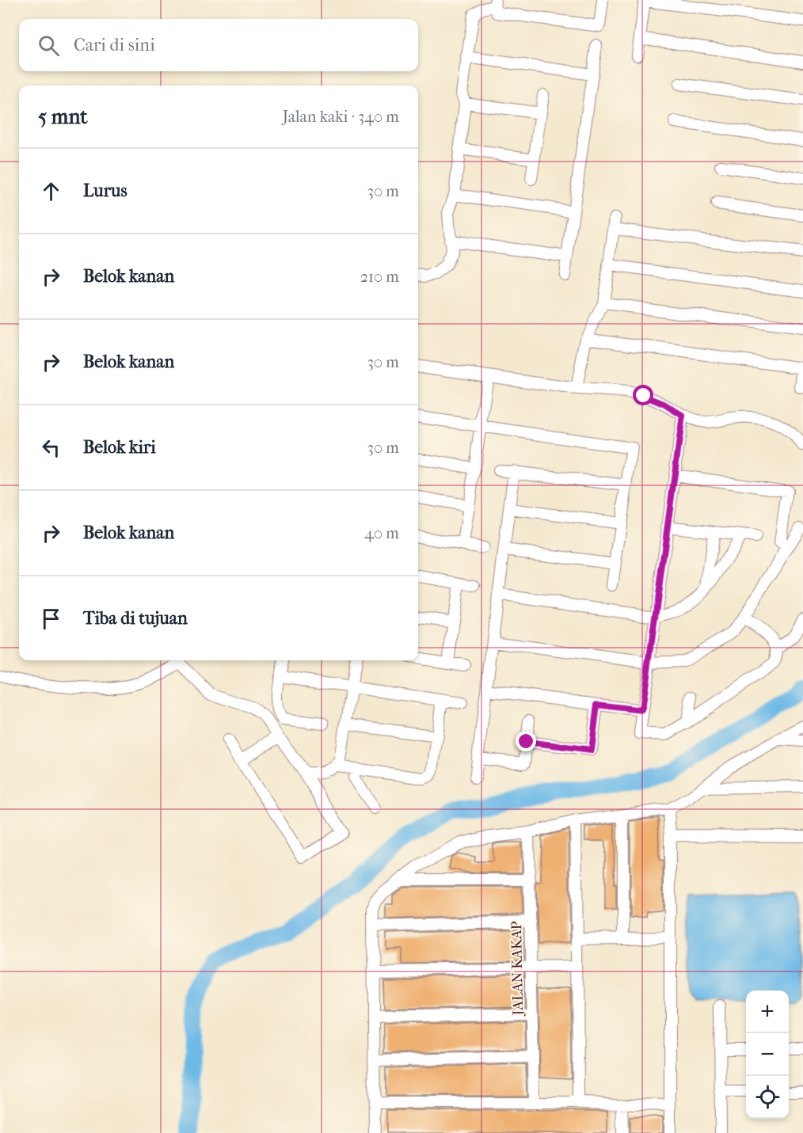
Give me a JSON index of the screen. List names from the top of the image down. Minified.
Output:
{"streets":{"street":["JALAN KAKAP"]},"page":{"search":"Cari di sini","heading":["5 mnt","Jalan kaki · 340 m"],"list":[["Lurus","30 m"],["Belok kanan","210 m"],["Belok kanan","30 m"],["Belok kiri","30 m"],["Belok kanan","40 m"],"Tiba di tujuan"],"map_buttons":["+","−"]}}
